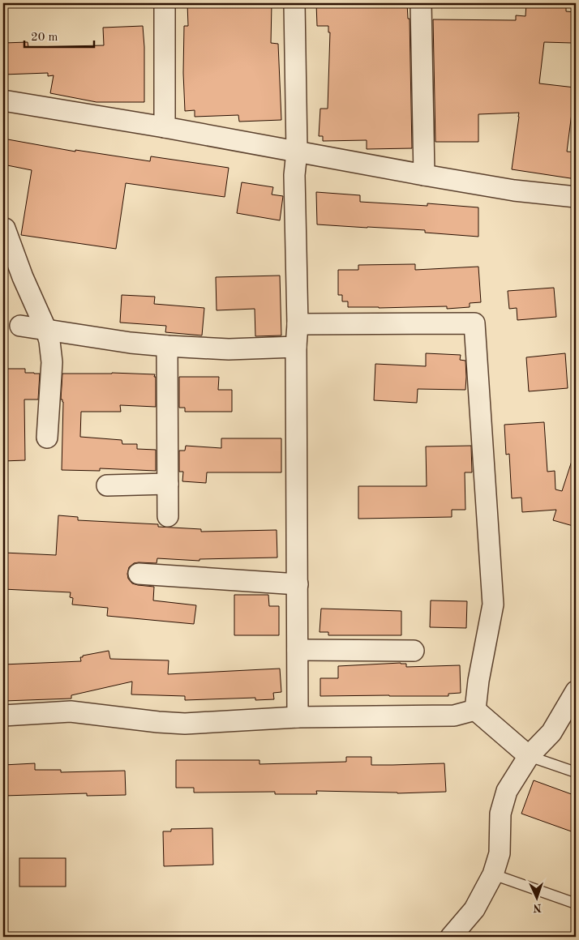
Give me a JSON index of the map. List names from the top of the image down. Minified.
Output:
{"scale_bar":"20 m","north":"bottom"}
